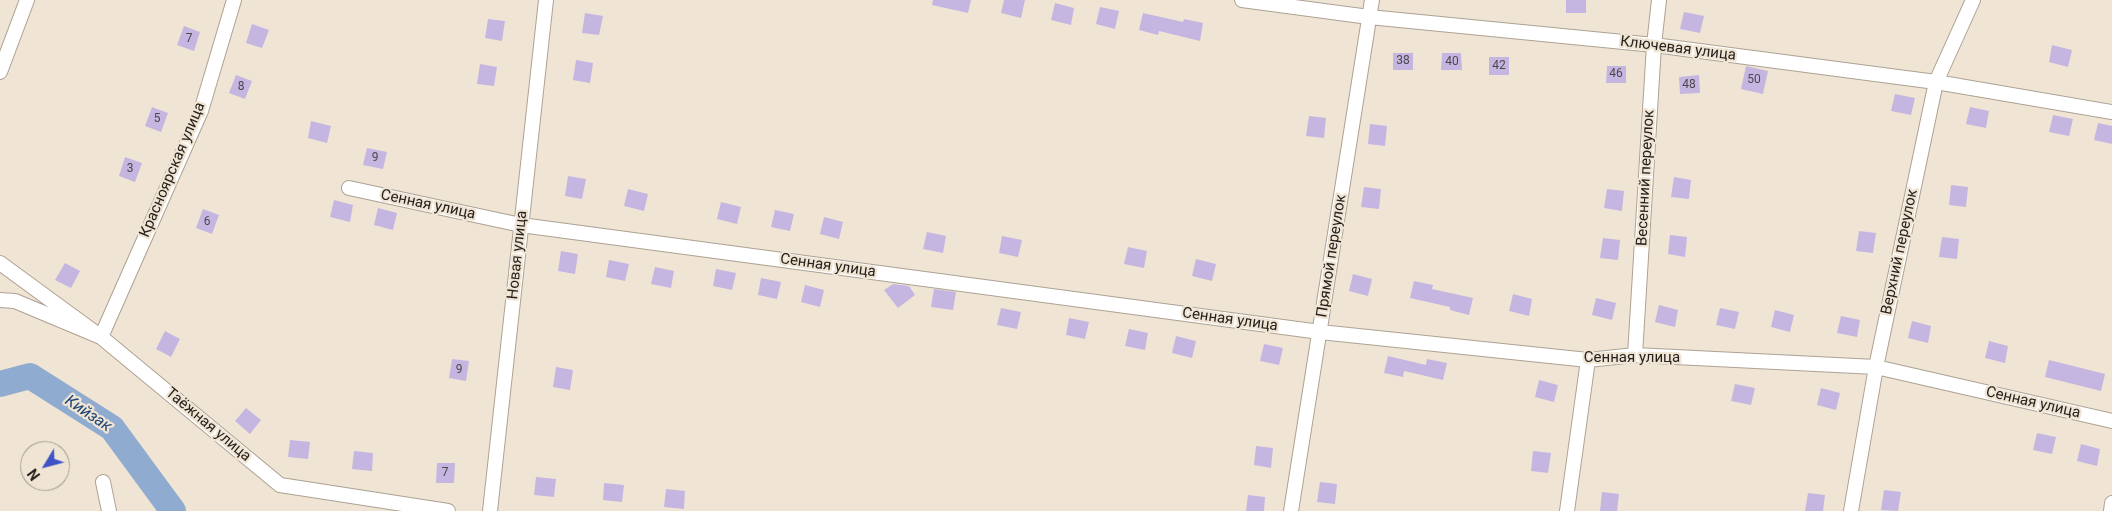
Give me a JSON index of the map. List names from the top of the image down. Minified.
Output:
{"streets":{"street":["Ключевая улица","Красноярская улица","Весенний переулок","Сенная улица","Верхний переулок","Новая улица","Прямой переулок","Таёжная улица"]},"crossings":[["Ключевая улица","Весенний переулок"],["Ключевая улица","Верхний переулок"],["Ключевая улица","Прямой переулок"],["Красноярская улица","Таёжная улица"],["Весенний переулок","Сенная улица"],["Сенная улица","Верхний переулок"],["Сенная улица","Новая улица"],["Сенная улица","Прямой переулок"]],"water":["Кийзак"],"house_numbers":["7","38","40","42","46","50","48","8","5","9","3","6","9","7"],"north":"bottom left"}
